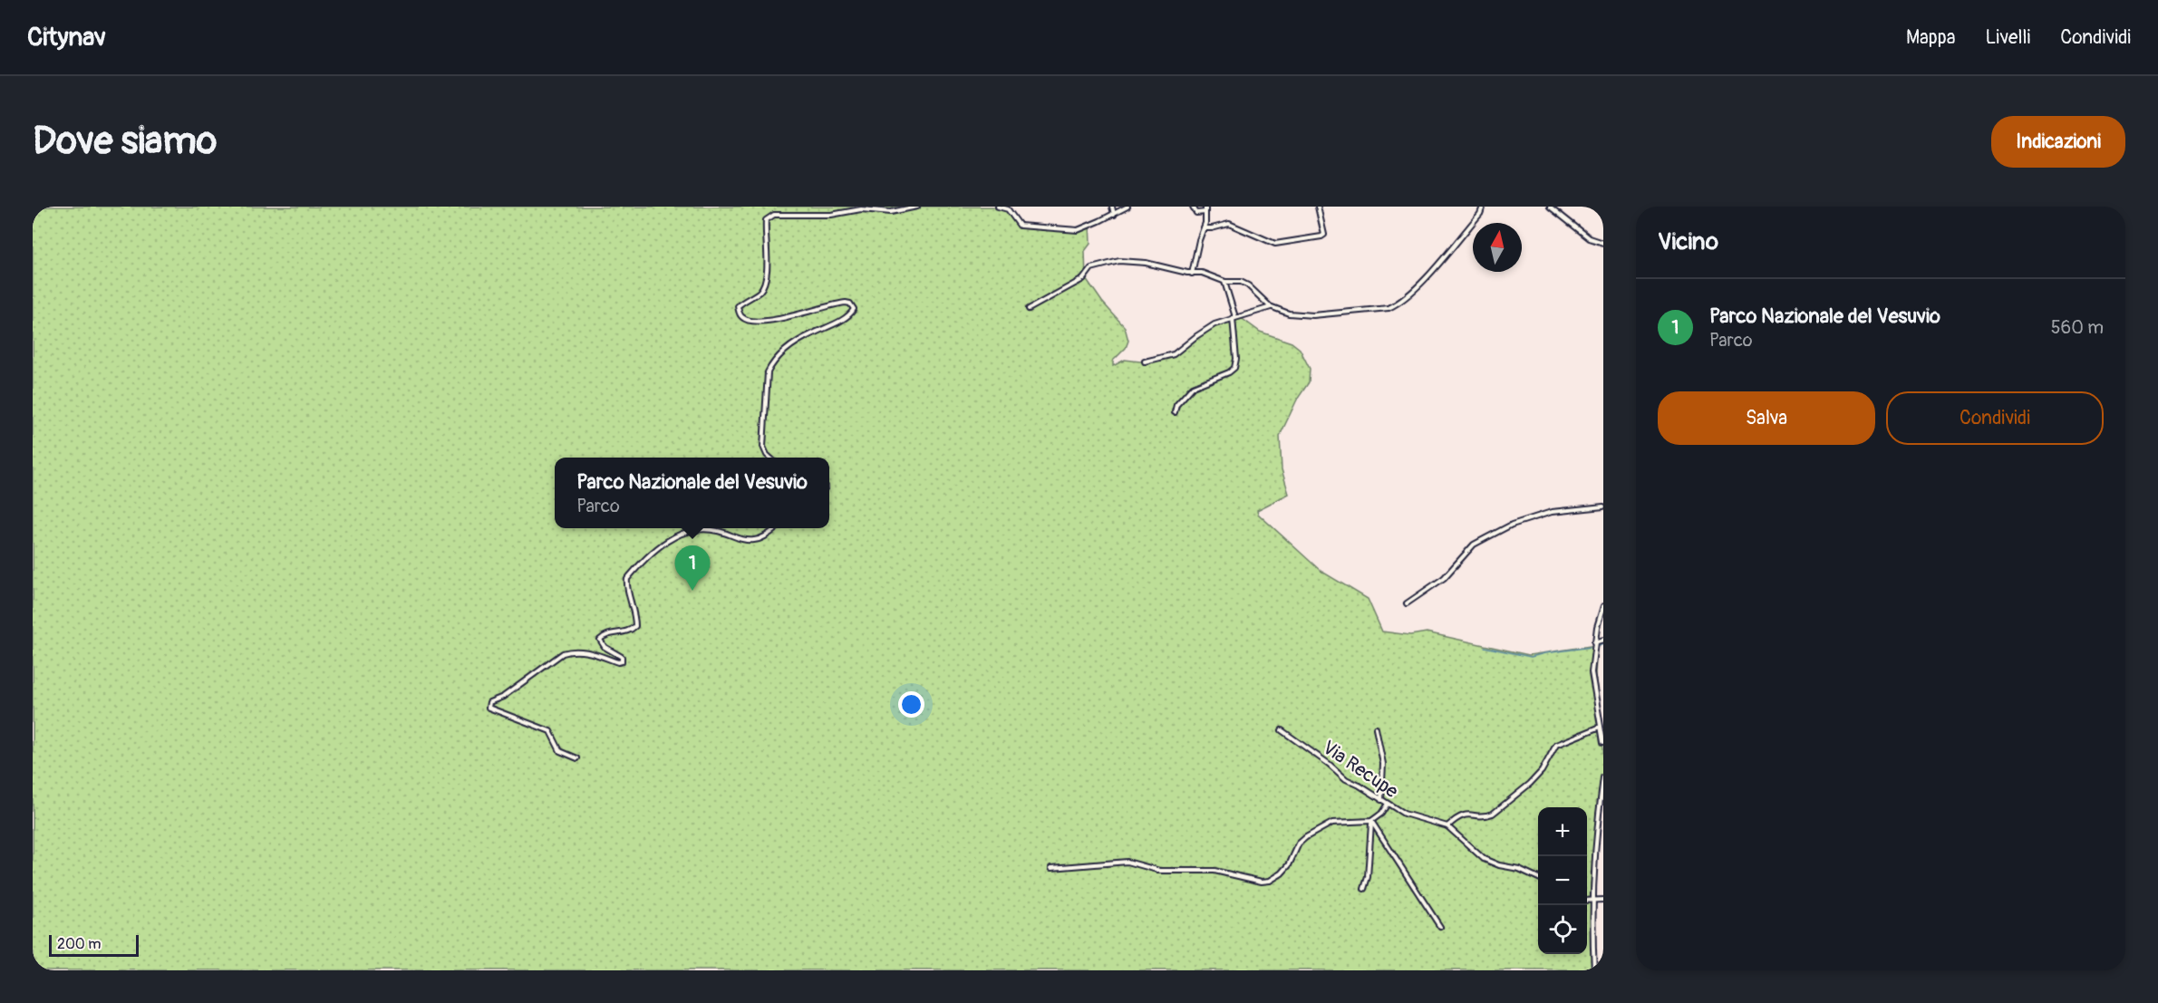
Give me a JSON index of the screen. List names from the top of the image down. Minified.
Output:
{"streets":{"street":["Via Recupe"]},"scale_bar":"200 m","north":"top","page":{"header":"Citynav","nav":["Mappa","Livelli","Condividi"],"buttons":["Indicazioni",["Salva","Condividi"]],"title":"Dove siamo","heading":"Vicino","list":[{"mark":"1","name":"Parco Nazionale del Vesuvio","note":"Parco","value":"560 m"}],"popup":["Parco Nazionale del Vesuvio","Parco"],"pins":"1","map_buttons":["+","−"],"scale":"200 m"}}
